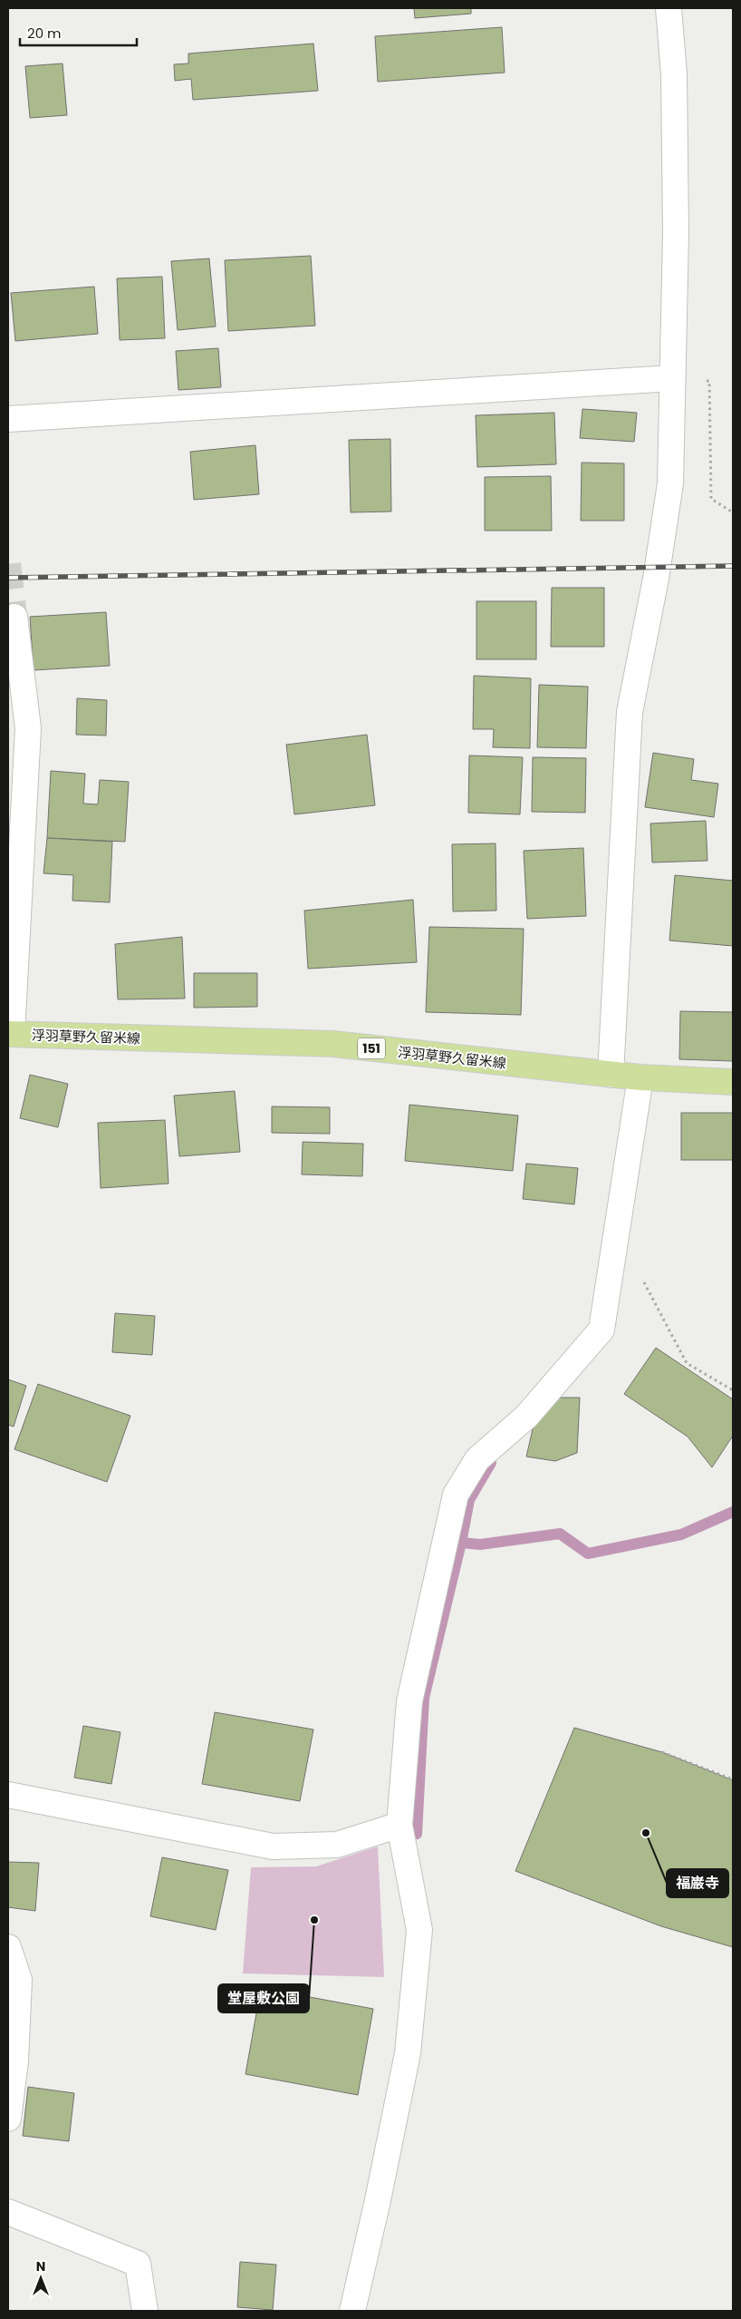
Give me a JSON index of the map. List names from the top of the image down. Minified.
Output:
{"streets":{"main road":["浮羽草野久留米線","151"]},"places":["福巌寺","堂屋敷公園"],"scale_bar":"20 m","north":"top"}
